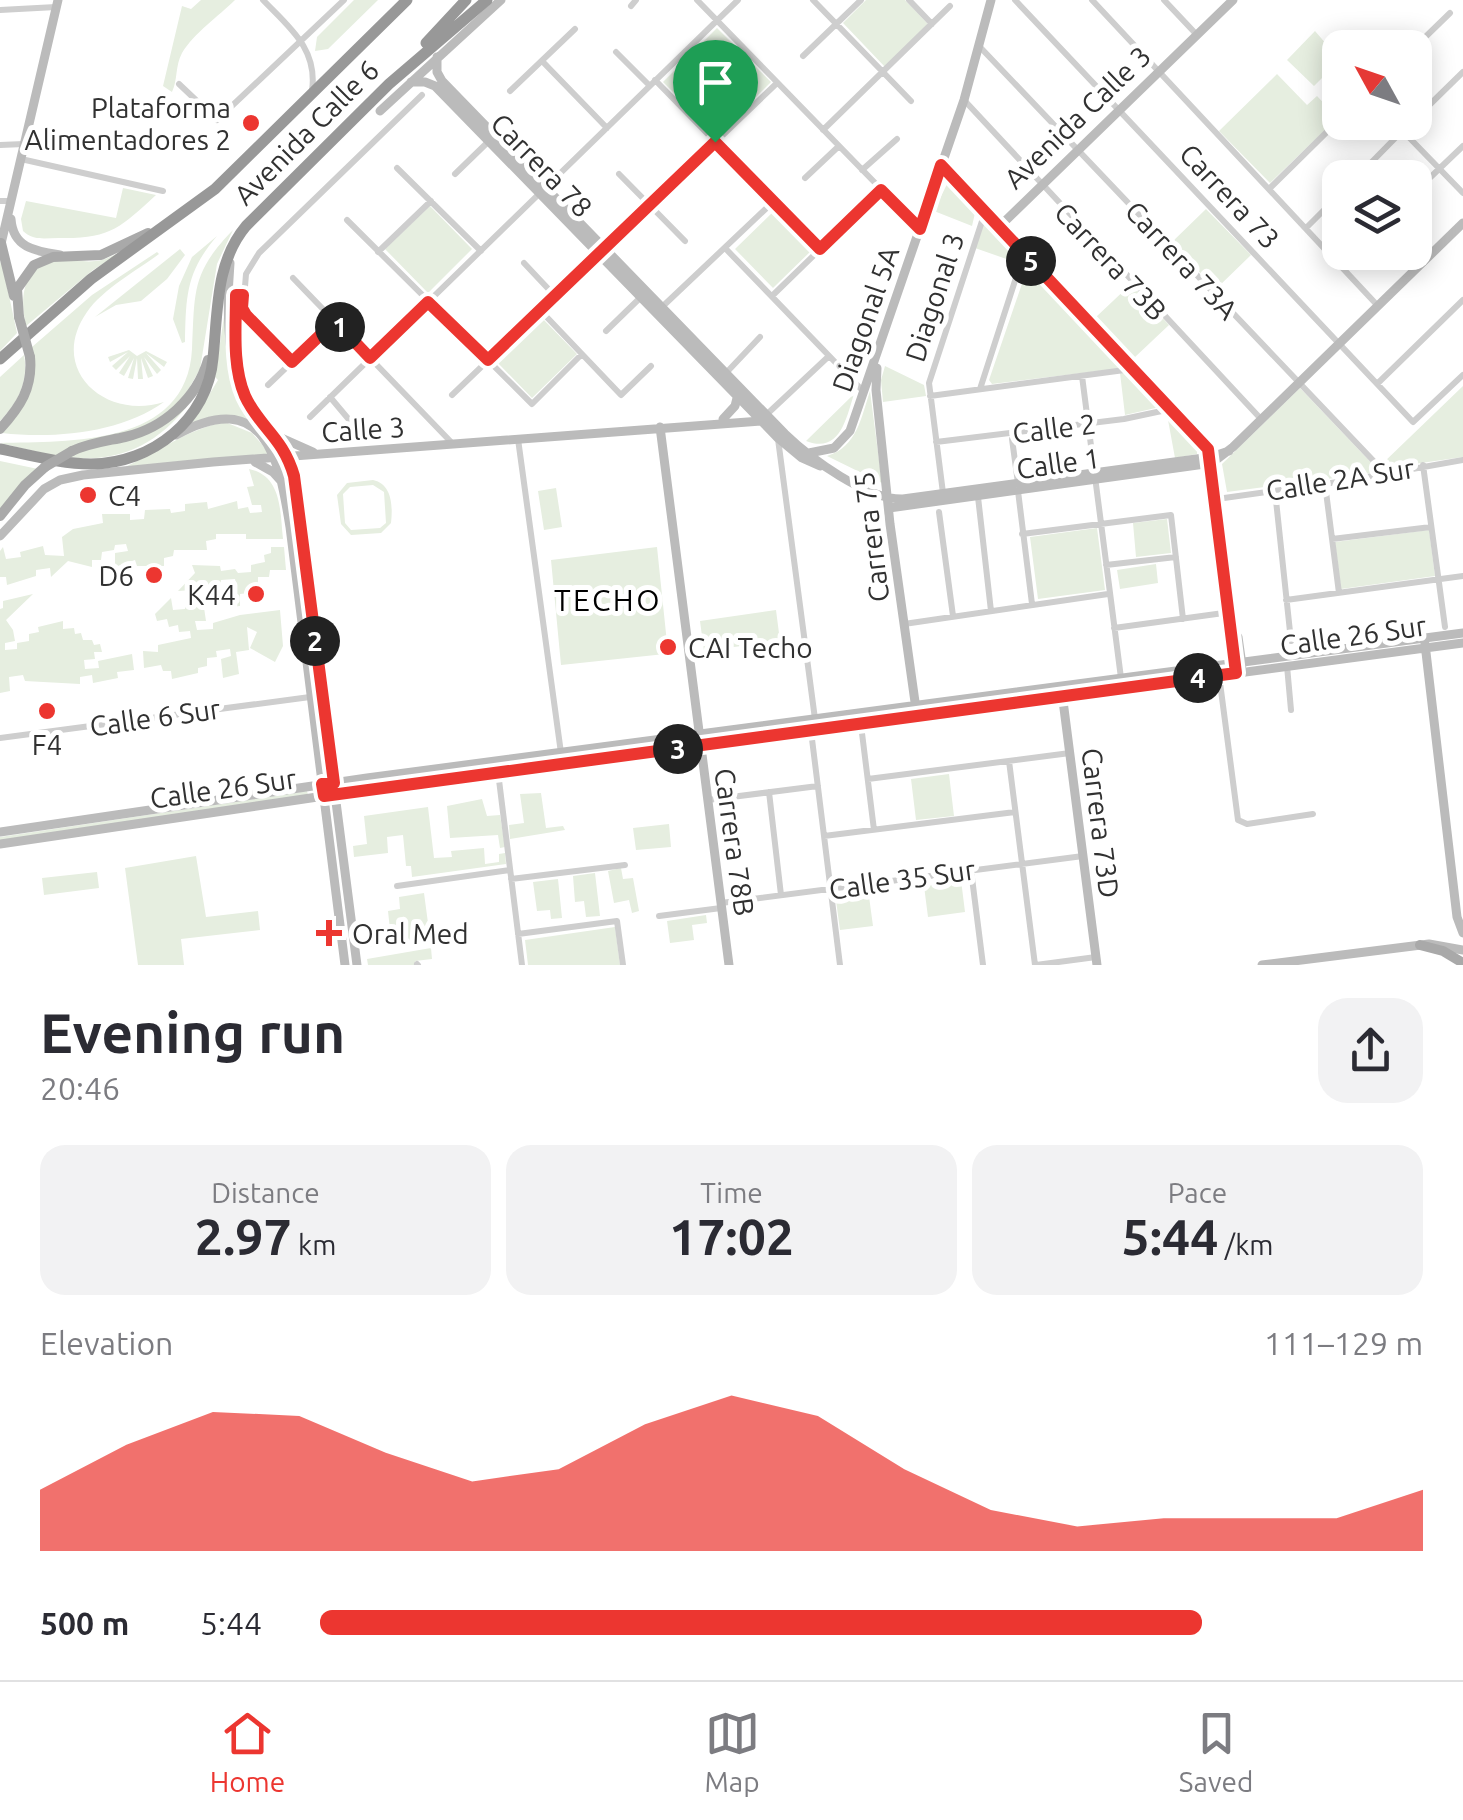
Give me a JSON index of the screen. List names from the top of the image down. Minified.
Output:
{"streets":{"highway":["Avenida Calle 6"],"street":["Avenida Calle 3","Carrera 78","Carrera 73","Carrera 73A","Carrera 73B","Diagonal 3","Diagonal 5A","Calle 2","Calle 3","Calle 1","Calle 2A Sur","Carrera 75","Calle 26 Sur","Calle 6 Sur","Carrera 73D","Carrera 78B","Calle 35 Sur"]},"crossings":[["Avenida Calle 3","Carrera 73"],["Avenida Calle 3","Carrera 73A"],["Avenida Calle 3","Carrera 73B"],["Carrera 78","Calle 3"],["Carrera 73","Calle 1"],["Carrera 73A","Diagonal 5A"],["Carrera 73A","Calle 1"],["Carrera 73A","Calle 2A Sur"],["Carrera 73B","Diagonal 5A"],["Carrera 73B","Calle 1"],["Diagonal 3","Calle 2"],["Diagonal 3","Calle 1"],["Diagonal 5A","Carrera 75"],["Calle 3","Carrera 78B"],["Calle 1","Carrera 75"],["Carrera 75","Calle 26 Sur"],["Calle 26 Sur","Carrera 73D"],["Calle 26 Sur","Carrera 78B"],["Carrera 73D","Calle 35 Sur"],["Carrera 78B","Calle 35 Sur"]],"districts":["TECHO"],"places":{"other":["Plataforma Alimentadores 2","C4","D6","K44","CAI Techo","F4"],"health":["Oral Med"]},"north":"top left","page":{"pins":["5","1","2","4","3"],"heading":["Evening run","20:46"],"stats":[["Distance","2.97 km"],["Time","17:02"],["Pace","5:44 /km"]],"chart":["Elevation","111–129 m"],"list":[{"name":"500 m","note":"5:44"}],"tabs":["Home","Map","Saved"]}}
